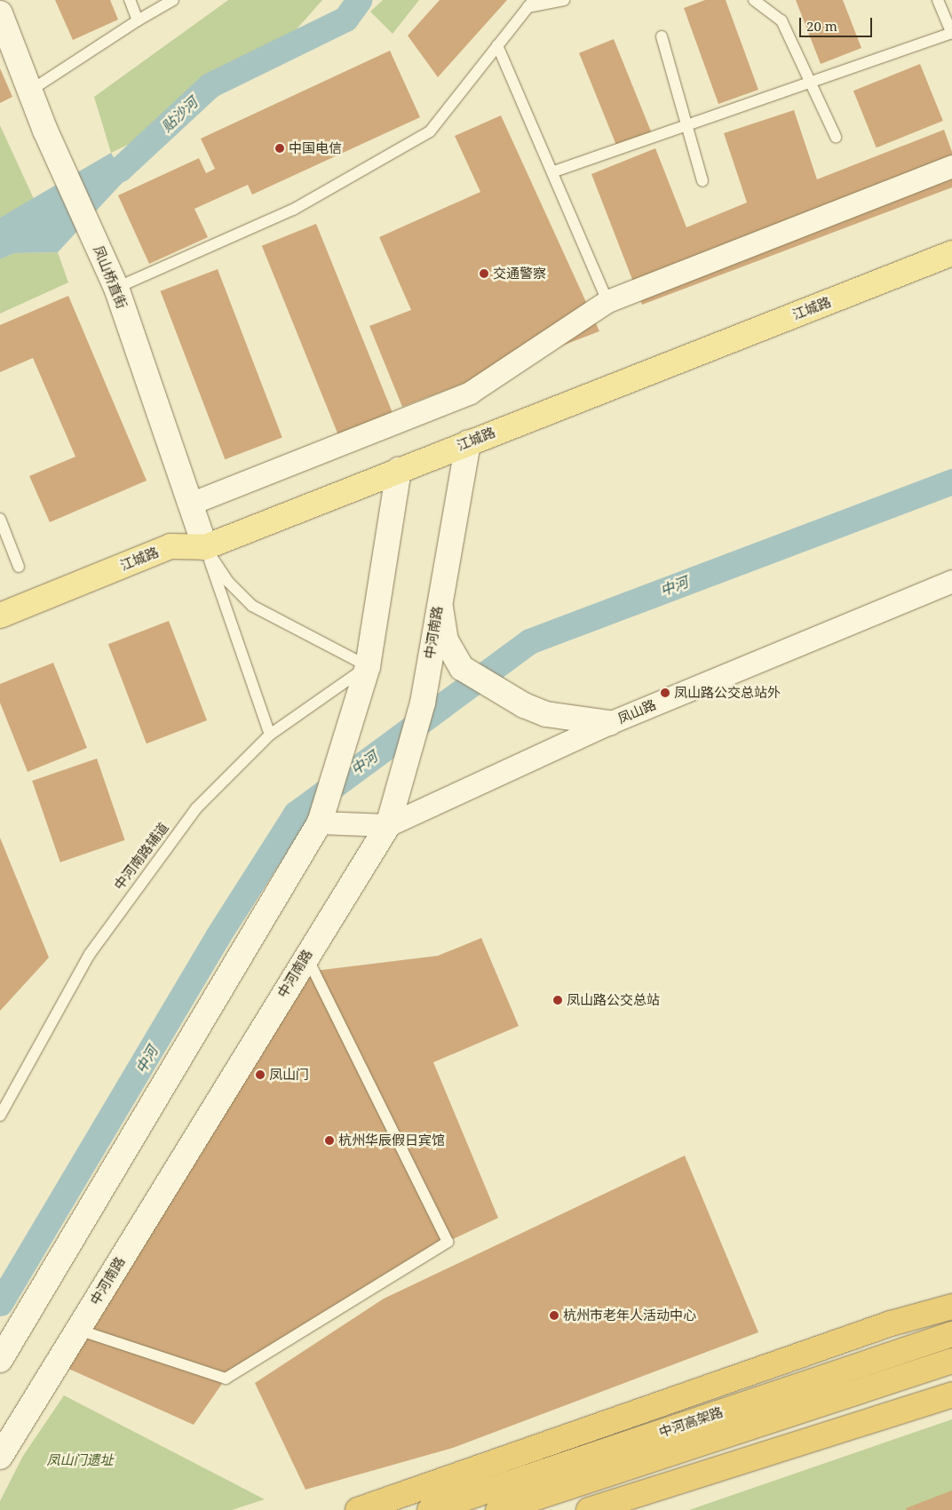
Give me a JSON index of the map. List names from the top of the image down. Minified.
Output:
{"streets":{"highway":["中河高架路"],"main road":["凤山桥直街","江城路","中河南路"],"street":["凤山路"],"lane":["中河南路辅道"]},"crossings":[["凤山桥直街","江城路"],["江城路","中河南路"],["中河南路","凤山路"]],"water":["贴沙河","中河"],"parks":["凤山门遗址"],"places":["中国电信","交通警察","凤山路公交总站外","凤山路公交总站","凤山门","杭州华辰假日宾馆","杭州市老年人活动中心"],"scale_bar":"20 m"}
